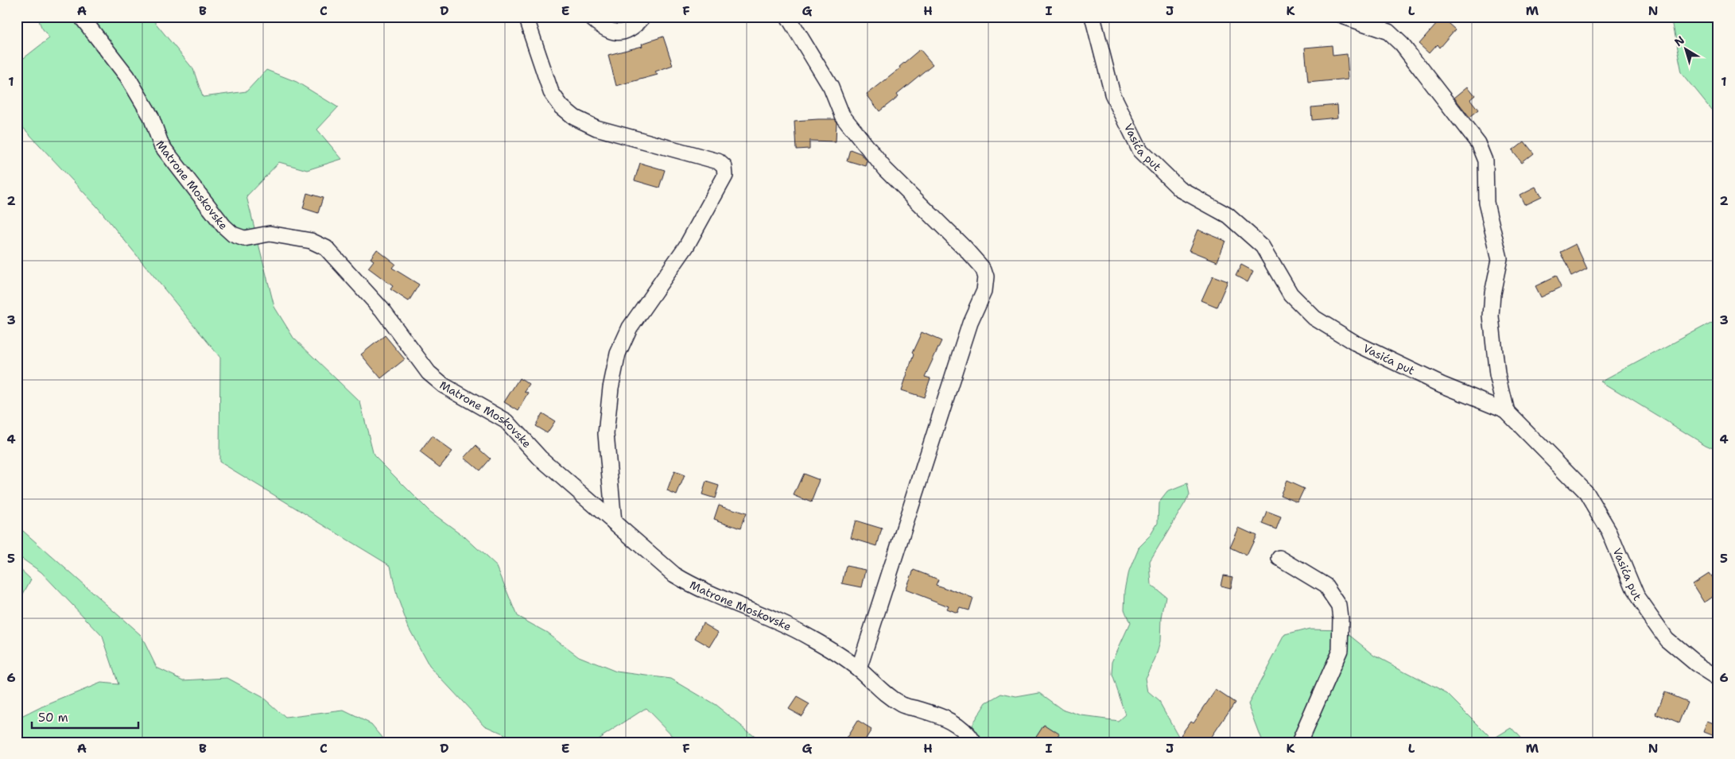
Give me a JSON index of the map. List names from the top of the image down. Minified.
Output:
{"streets":{"street":["Vasića put","Matrone Moskovske"]},"scale_bar":"50 m","north":"top left","grid":{"columns":["A","B","C","D","E","F","G","H","I","J","K","L","M","N"],"rows":["1","2","3","4","5","6"]}}
